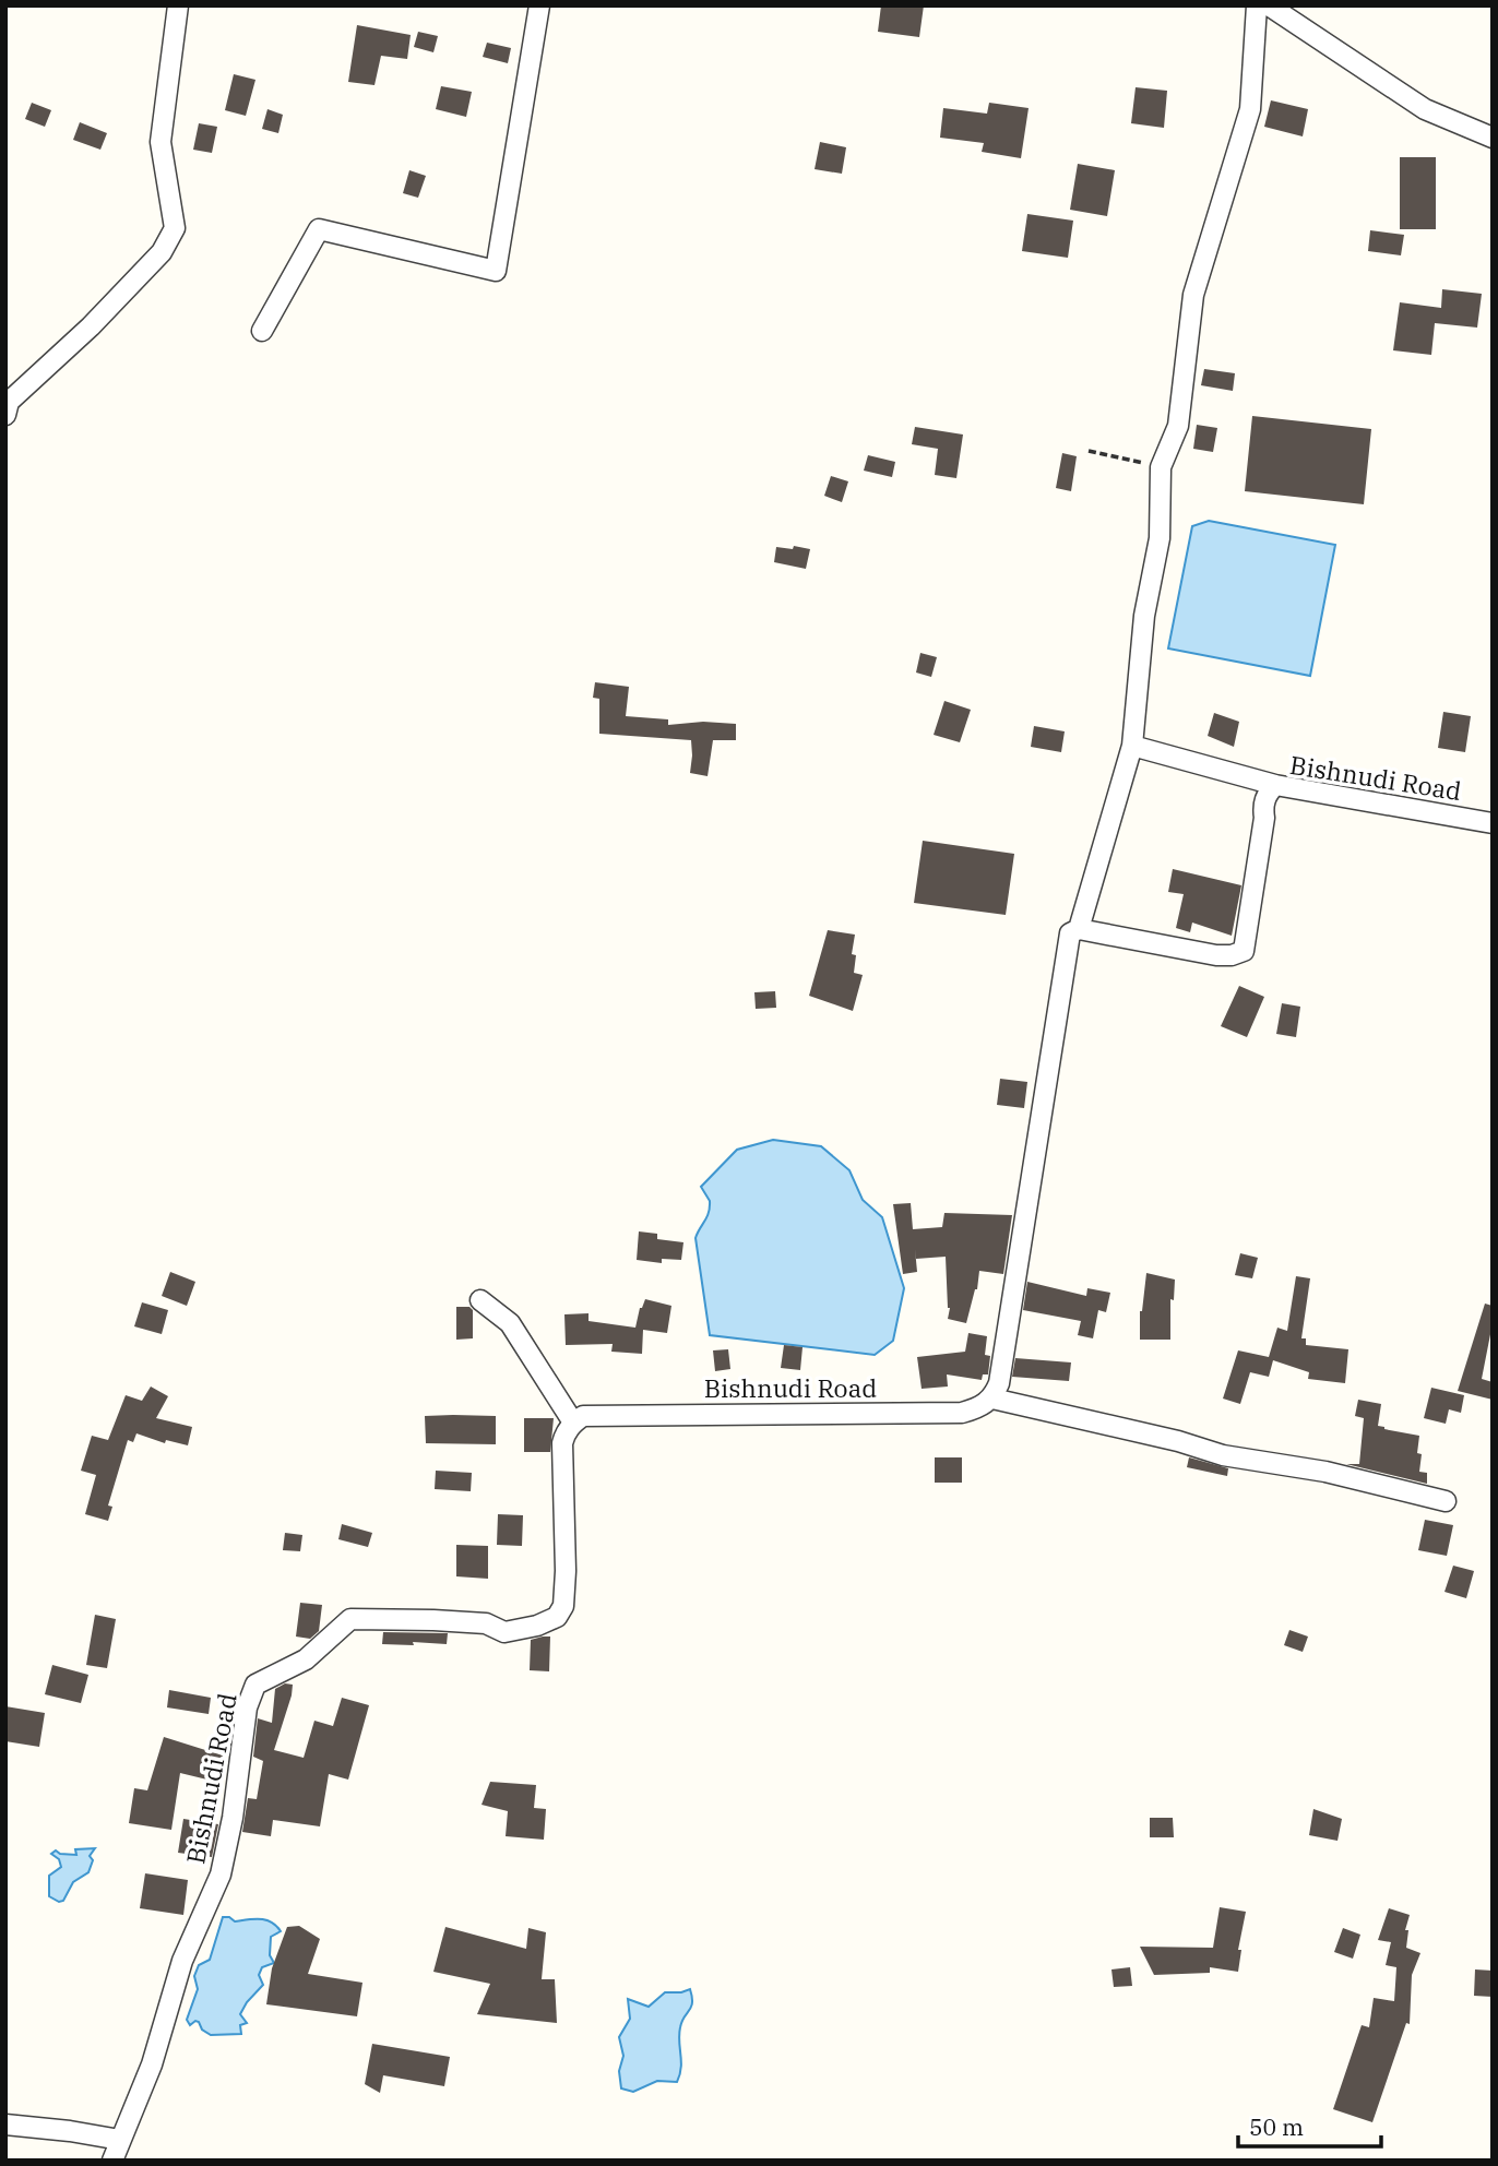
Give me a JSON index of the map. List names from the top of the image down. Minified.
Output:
{"streets":{"street":["Bishnudi Road"]},"scale_bar":"50 m"}
